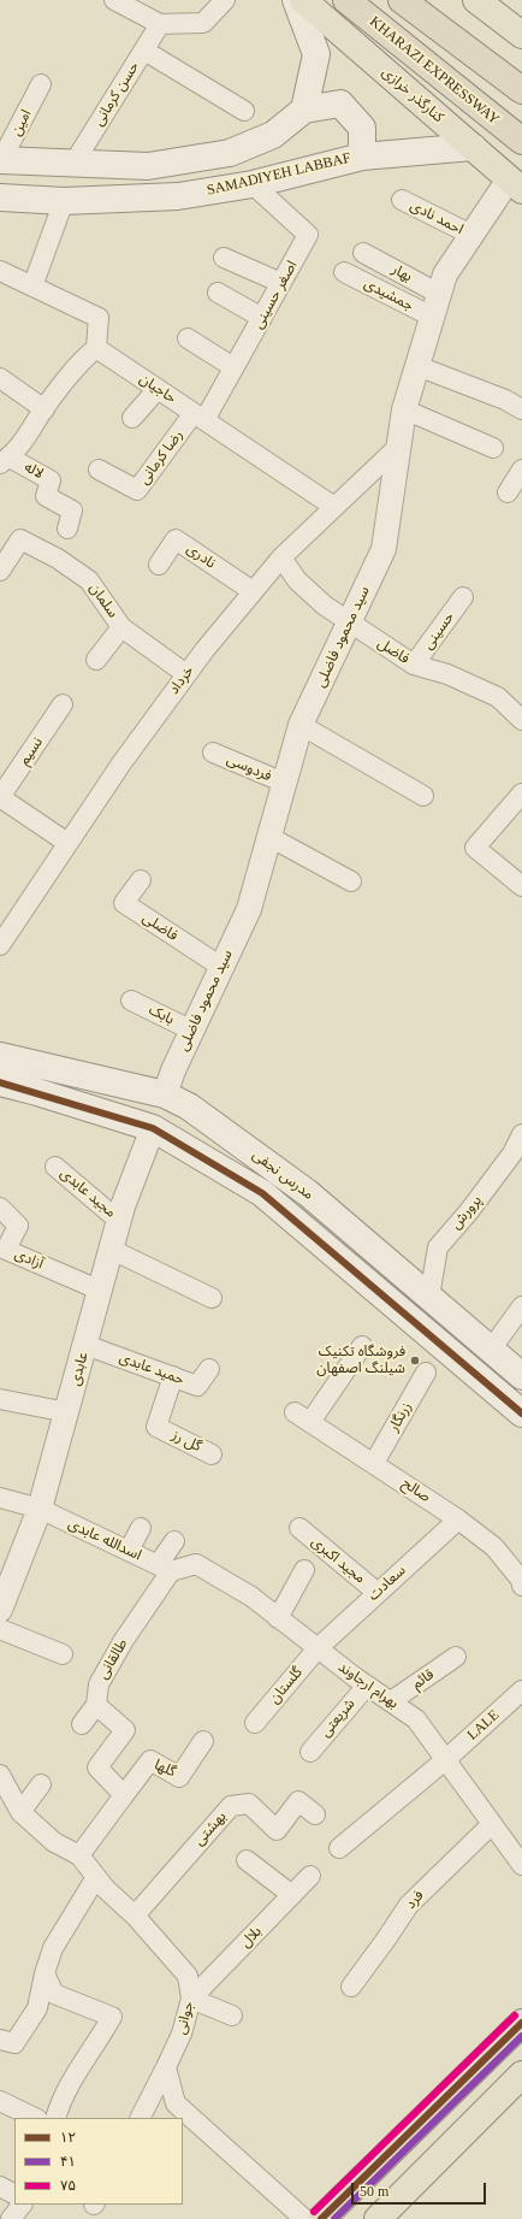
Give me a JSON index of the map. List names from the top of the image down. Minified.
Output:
{"streets":{"highway":["KHARAZI EXPRESSWAY"],"main road":["کنارگذر خرازی","SAMADIYEH LABBAF","مدرس نجفی"],"street":["حسن کرمانی","امین","احمد نادی","بهار","اصغر حسینی","جمشیدی","حاجیان","رضا کرمانی","لاله","نادری","سلمان","حسینی","سید محمود فاضلی","فاضل","خرداد","نسیم","فردوسی","فاضلی","بابک","مجید عابدی","پرورش","آزادی","عابدی","حمید عابدی","زرنگار","گل رز","صالح","اسدالله عابدی","مجید اکبری","سعادت","طالقانی","قائم","گلستان","بهرام ارجاوند","شریعتی","LALE","گلها","بهشتی","فرد","بلال","جوانی"]},"crossings":[["کنارگذر خرازی","SAMADIYEH LABBAF"],["کنارگذر خرازی","سید محمود فاضلی"],["SAMADIYEH LABBAF","اصغر حسینی"],["احمد نادی","سید محمود فاضلی"],["بهار","سید محمود فاضلی"],["اصغر حسینی","حاجیان"],["اصغر حسینی","رضا کرمانی"],["جمشیدی","سید محمود فاضلی"],["حاجیان","رضا کرمانی"],["حاجیان","خرداد"],["نادری","خرداد"],["سلمان","خرداد"],["حسینی","فاضل"],["سید محمود فاضلی","فاضل"],["سید محمود فاضلی","خرداد"],["سید محمود فاضلی","فردوسی"],["سید محمود فاضلی","فاضلی"],["سید محمود فاضلی","بابک"],["سید محمود فاضلی","مدرس نجفی"],["فاضل","خرداد"],["خرداد","نسیم"],["مدرس نجفی","پرورش"],["مدرس نجفی","عابدی"],["مجید عابدی","عابدی"],["آزادی","عابدی"],["عابدی","حمید عابدی"],["عابدی","اسدالله عابدی"],["حمید عابدی","گل رز"],["زرنگار","صالح"],["صالح","سعادت"],["اسدالله عابدی","طالقانی"],["اسدالله عابدی","بهرام ارجاوند"],["مجید اکبری","سعادت"],["سعادت","گلستان"],["سعادت","بهرام ارجاوند"],["طالقانی","بهرام ارجاوند"],["قائم","بهرام ارجاوند"],["گلستان","بهرام ارجاوند"],["بهرام ارجاوند","شریعتی"],["بهرام ارجاوند","LALE"],["بهرام ارجاوند","فرد"],["بهشتی","جوانی"],["بلال","جوانی"]],"places":["فروشگاه تکنیک شیلنگ اصفهان"],"lines":["transit line ۱۲","transit line ۷۵","transit line ۴۱"],"legend":["۱۲","۴۱","۷۵"],"scale_bar":"50 m"}
